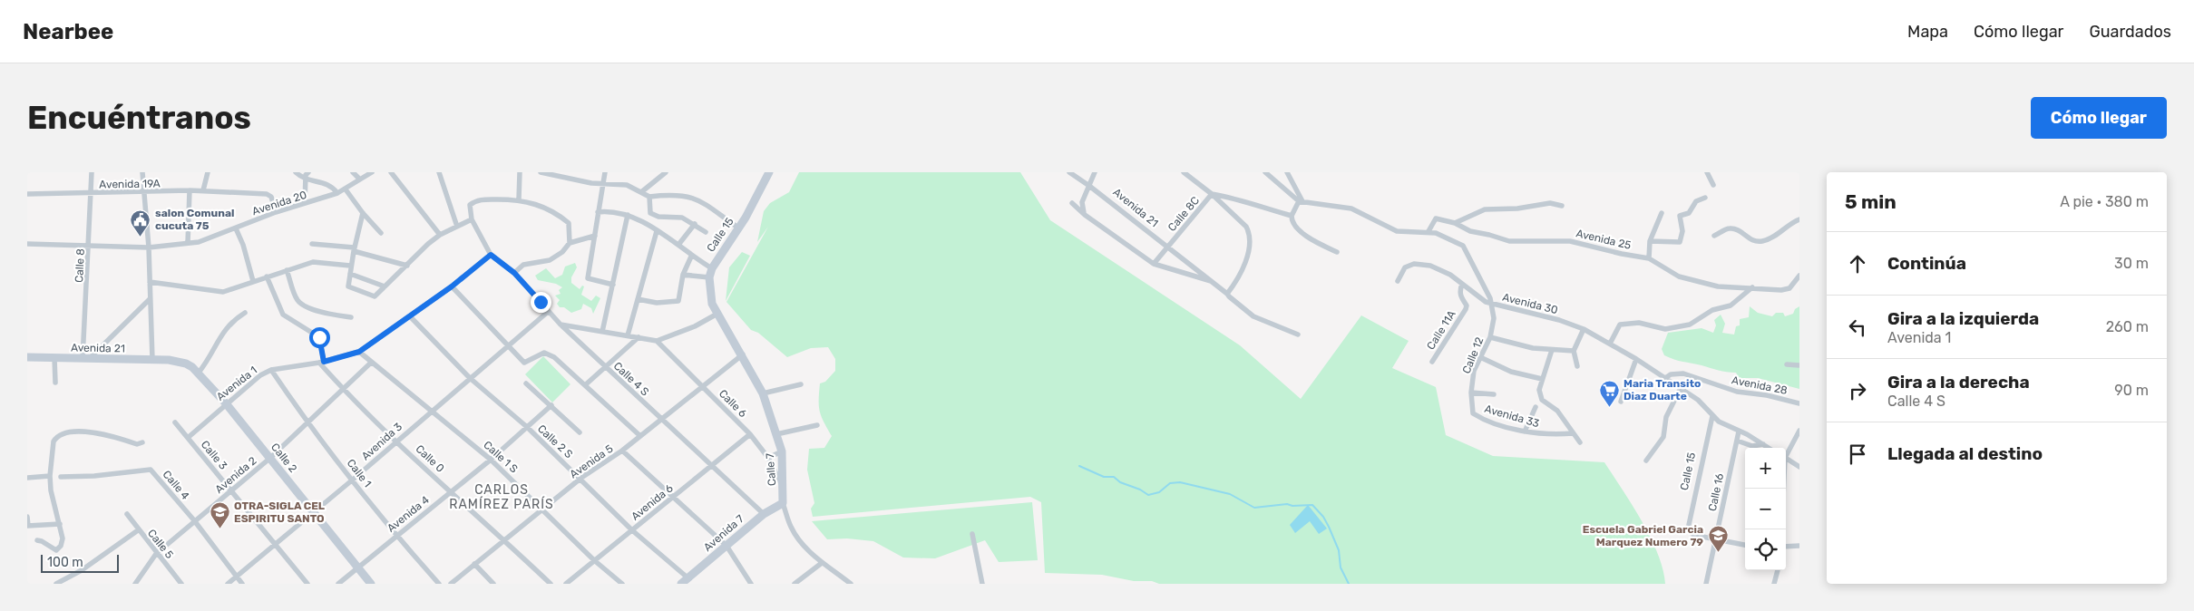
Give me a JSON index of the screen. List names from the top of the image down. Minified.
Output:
{"streets":{"main road":["Avenida 21","Calle 15","Calle 2","Calle 7","Avenida 7"],"street":["Avenida 19A","Avenida 20","Calle 8C","Avenida 25","Calle 8","Avenida 30","Calle 11A","Calle 12","Calle 4 S","Avenida 1","Avenida 28","Calle 6","Avenida 33","Avenida 3","Calle 2 S","Calle 3","Calle 1 S","Calle 0","Avenida 5","Calle 1","Avenida 2","Calle 4","Calle 16","Avenida 6","Avenida 4","Calle 5"]},"crossings":[["Avenida 19A","Avenida 20"],["Avenida 19A","Calle 8"],["Avenida 20","Calle 8"],["Avenida 21","Calle 8C"],["Avenida 21","Calle 8"],["Avenida 21","Calle 2"],["Calle 15","Avenida 30"],["Calle 15","Calle 7"],["Calle 15","Calle 16"],["Avenida 25","Avenida 30"],["Avenida 30","Calle 12"],["Avenida 30","Avenida 28"],["Avenida 30","Calle 16"],["Calle 12","Avenida 33"],["Calle 4 S","Avenida 1"],["Calle 4 S","Avenida 3"],["Calle 4 S","Avenida 5"],["Calle 4 S","Avenida 6"],["Calle 4 S","Avenida 7"],["Avenida 1","Calle 2 S"],["Avenida 1","Calle 3"],["Avenida 1","Calle 1 S"],["Avenida 1","Calle 2"],["Avenida 1","Calle 0"],["Avenida 1","Calle 1"],["Calle 6","Avenida 5"],["Calle 6","Calle 7"],["Calle 6","Avenida 6"],["Avenida 3","Calle 2 S"],["Avenida 3","Calle 3"],["Avenida 3","Calle 1 S"],["Avenida 3","Calle 2"],["Avenida 3","Calle 0"],["Avenida 3","Calle 1"],["Avenida 3","Calle 4"],["Calle 2 S","Avenida 5"],["Calle 2 S","Avenida 6"],["Calle 2 S","Avenida 4"],["Calle 2 S","Avenida 7"],["Calle 3","Avenida 2"],["Calle 1 S","Avenida 5"],["Calle 1 S","Avenida 2"],["Calle 1 S","Avenida 6"],["Calle 1 S","Avenida 4"],["Calle 2","Avenida 2"],["Calle 2","Avenida 4"],["Calle 0","Avenida 5"],["Calle 0","Avenida 2"],["Calle 0","Avenida 4"],["Avenida 5","Calle 7"],["Calle 7","Avenida 7"],["Calle 1","Avenida 2"],["Calle 1","Avenida 4"],["Avenida 2","Calle 4"],["Avenida 2","Calle 5"]],"districts":["CARLOS RAMÍREZ PARÍS"],"places":{"public building":["salon Comunal cucuta 75"],"supermarket":["Maria Transito Diaz Duarte"],"school or university":["OTRA-SIGLA CEL ESPIRITU SANTO","Escuela Gabriel Garcia Marquez Numero 79"]},"scale_bar":"100 m","page":{"header":"Nearbee","nav":["Mapa","Cómo llegar","Guardados"],"buttons":"Cómo llegar","title":"Encuéntranos","heading":["5 min","A pie · 380 m"],"list":[["Continúa","30 m"],["Gira a la izquierda","Avenida 1","260 m"],["Gira a la derecha","Calle 4 S","90 m"],"Llegada al destino"],"map_buttons":["+","−"],"scale":"100 m"}}
